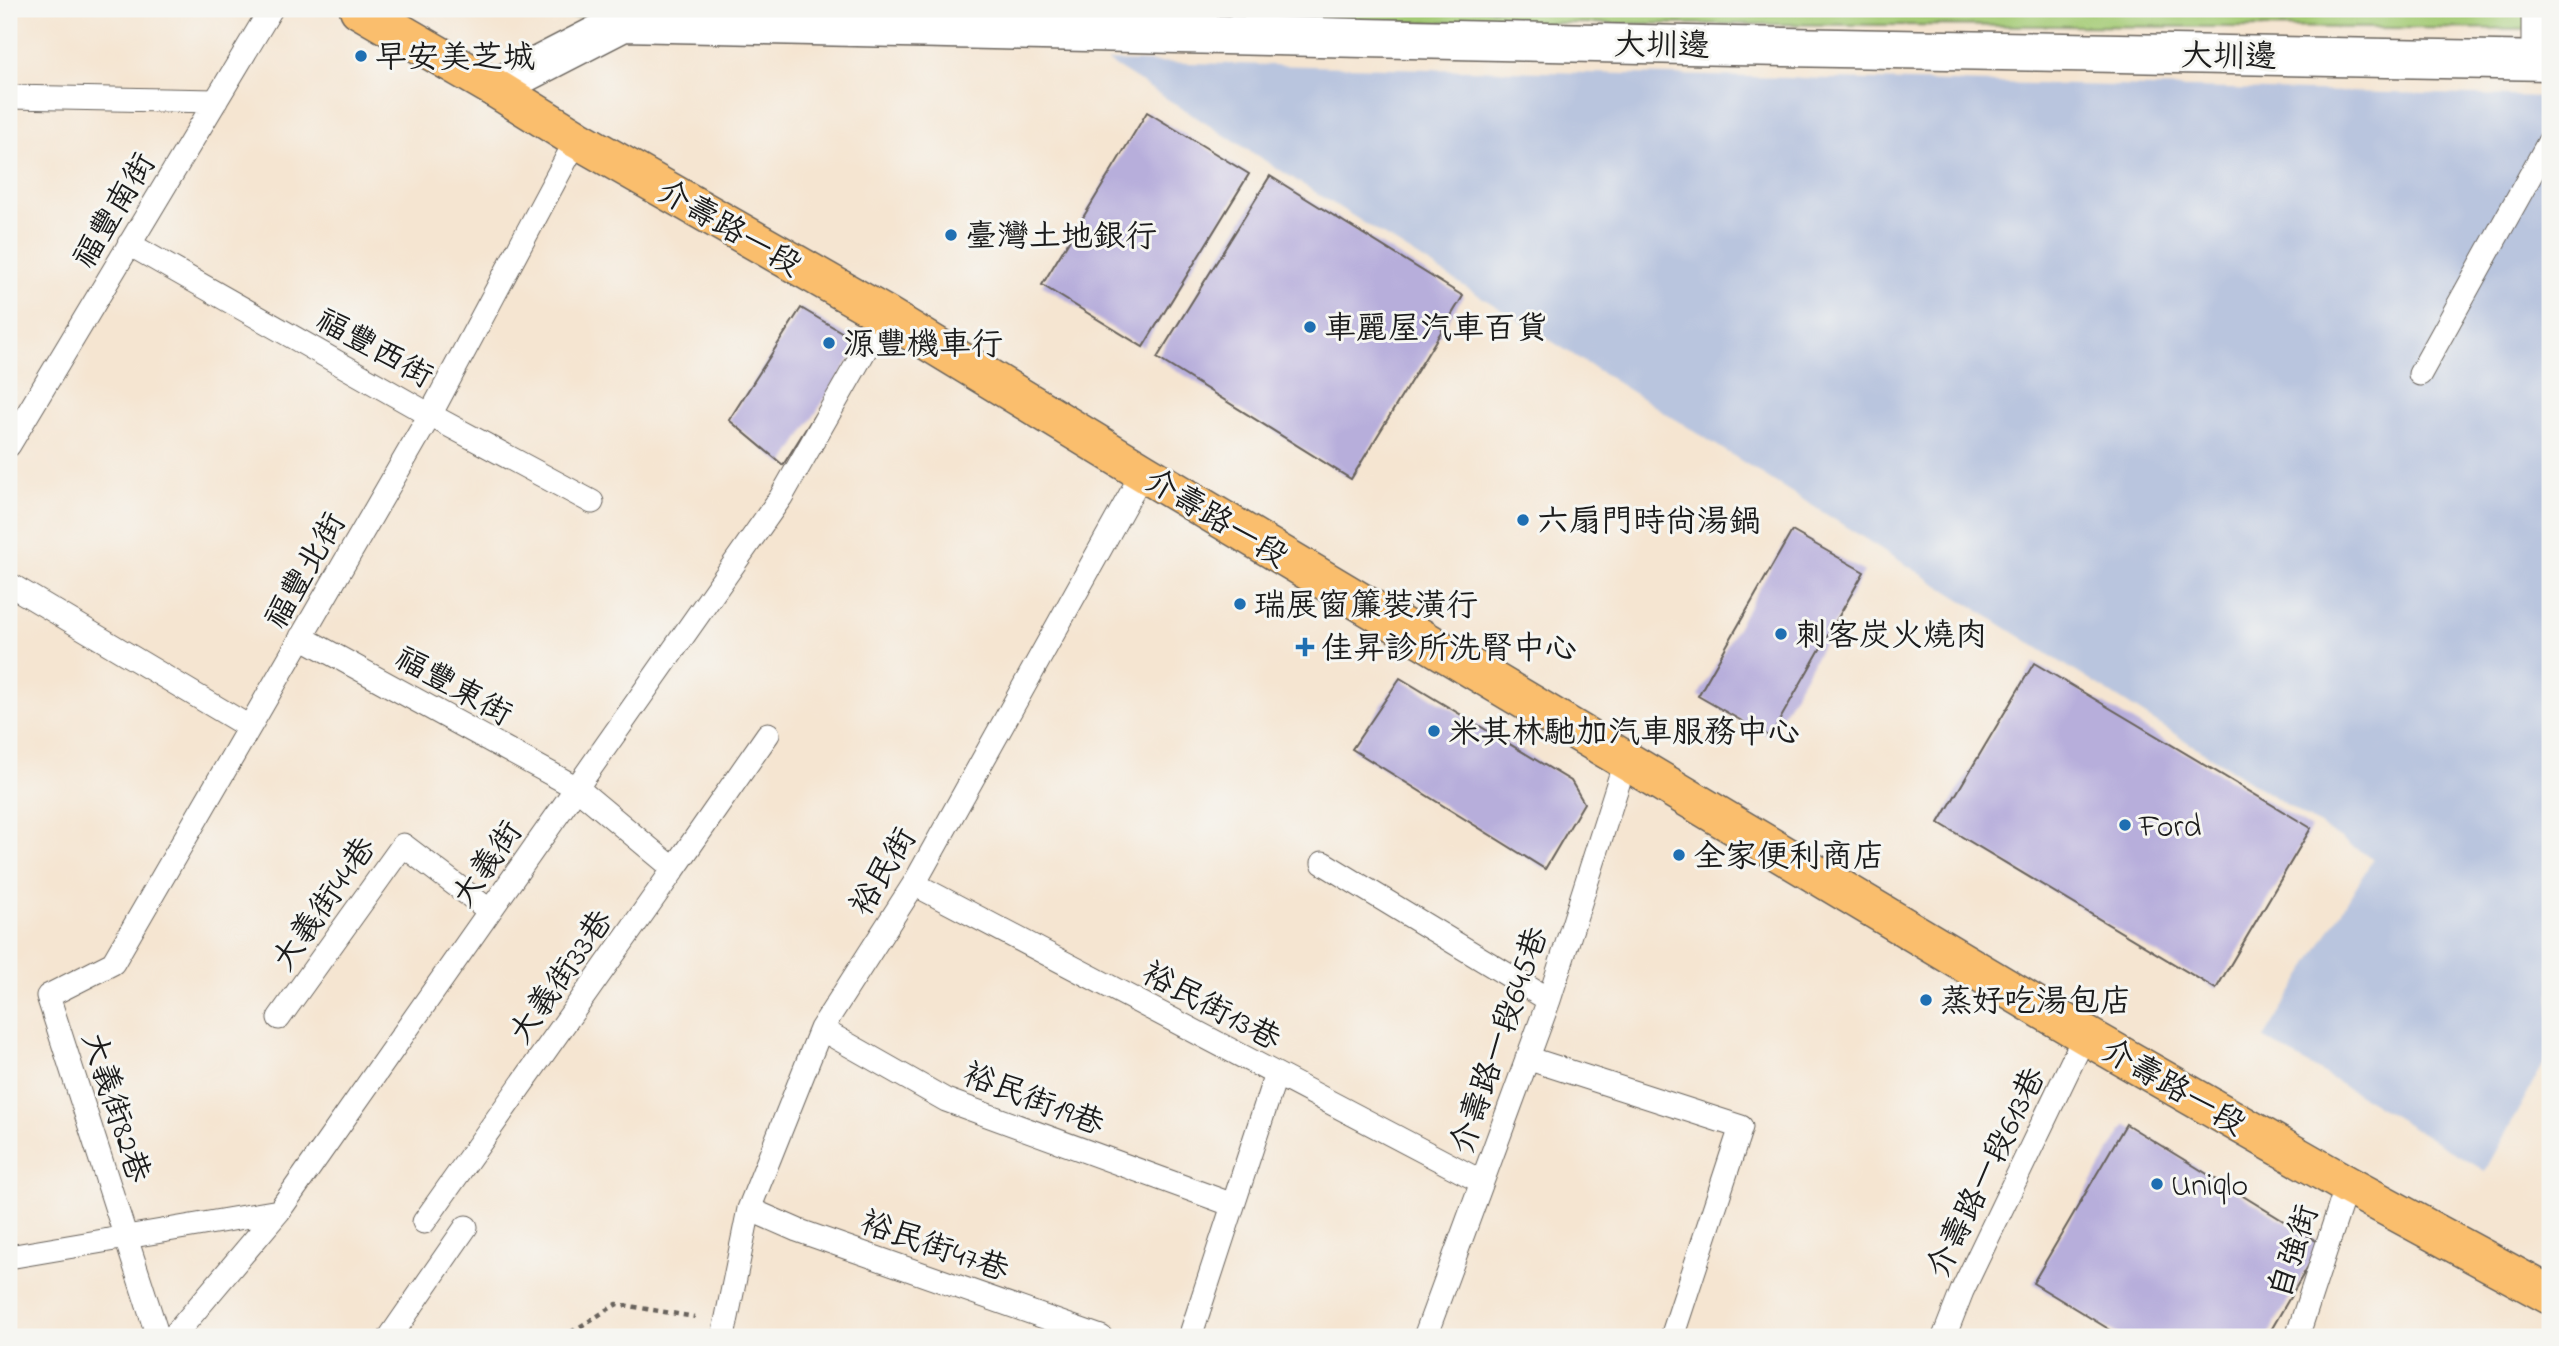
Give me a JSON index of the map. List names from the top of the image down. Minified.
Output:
{"streets":{"main road":["介壽路一段"],"street":["大圳邊"],"lane":["福豐南街","福豐西街","福豐北街","福豐東街","大義街","裕民街","大義街44巷","大義街33巷","裕民街13巷","介壽路一段645巷","裕民街19巷","大義街82巷","介壽路一段613巷","裕民街47巷","自強街"]},"crossings":[["大圳邊","介壽路一段"],["福豐南街","福豐西街"],["介壽路一段","福豐北街"],["介壽路一段","大義街"],["介壽路一段","裕民街"],["介壽路一段","介壽路一段645巷"],["介壽路一段","介壽路一段613巷"],["介壽路一段","自強街"],["福豐西街","福豐北街"],["福豐北街","福豐東街"],["福豐北街","大義街82巷"],["福豐東街","大義街"],["大義街","大義街44巷"],["裕民街","裕民街13巷"],["裕民街","裕民街19巷"],["裕民街","裕民街47巷"],["裕民街13巷","介壽路一段645巷"]],"places":{"other":["早安美芝城","臺灣土地銀行","車麗屋汽車百貨","源豐機車行","六扇門時尚湯鍋","瑞展窗簾裝潢行","刺客炭火燒肉","米其林馳加汽車服務中心","Ford","全家便利商店","蒸好吃湯包店","Uniqlo"],"health":["佳昇診所洗腎中心"]}}
